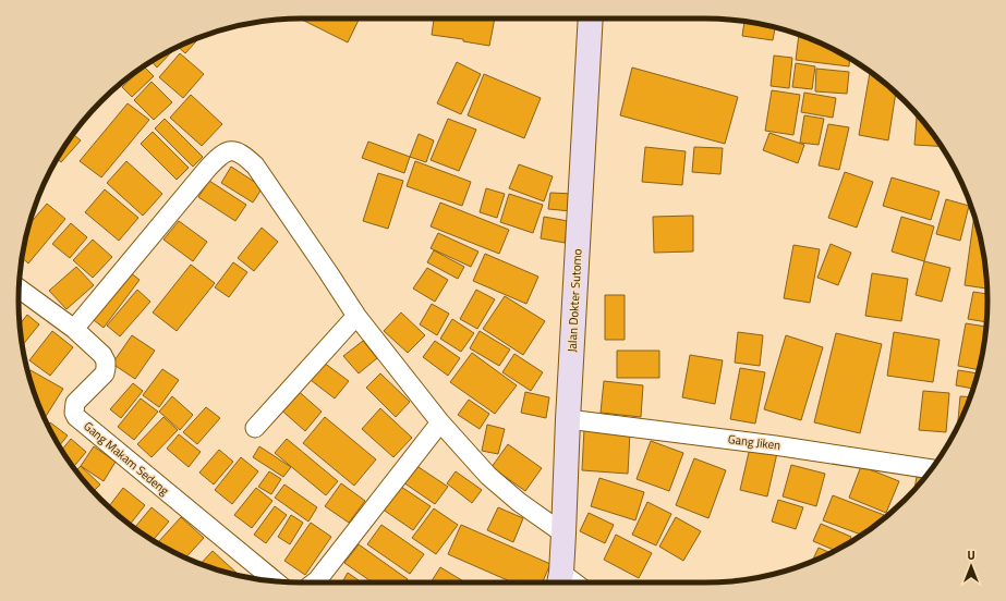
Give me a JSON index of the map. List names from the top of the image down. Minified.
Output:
{"streets":{"main road":["Jalan Dokter Sutomo"],"street":["Gang Jiken","Gang Makam Sedeng"]},"crossings":[["Jalan Dokter Sutomo","Gang Jiken"]],"north":"top"}
